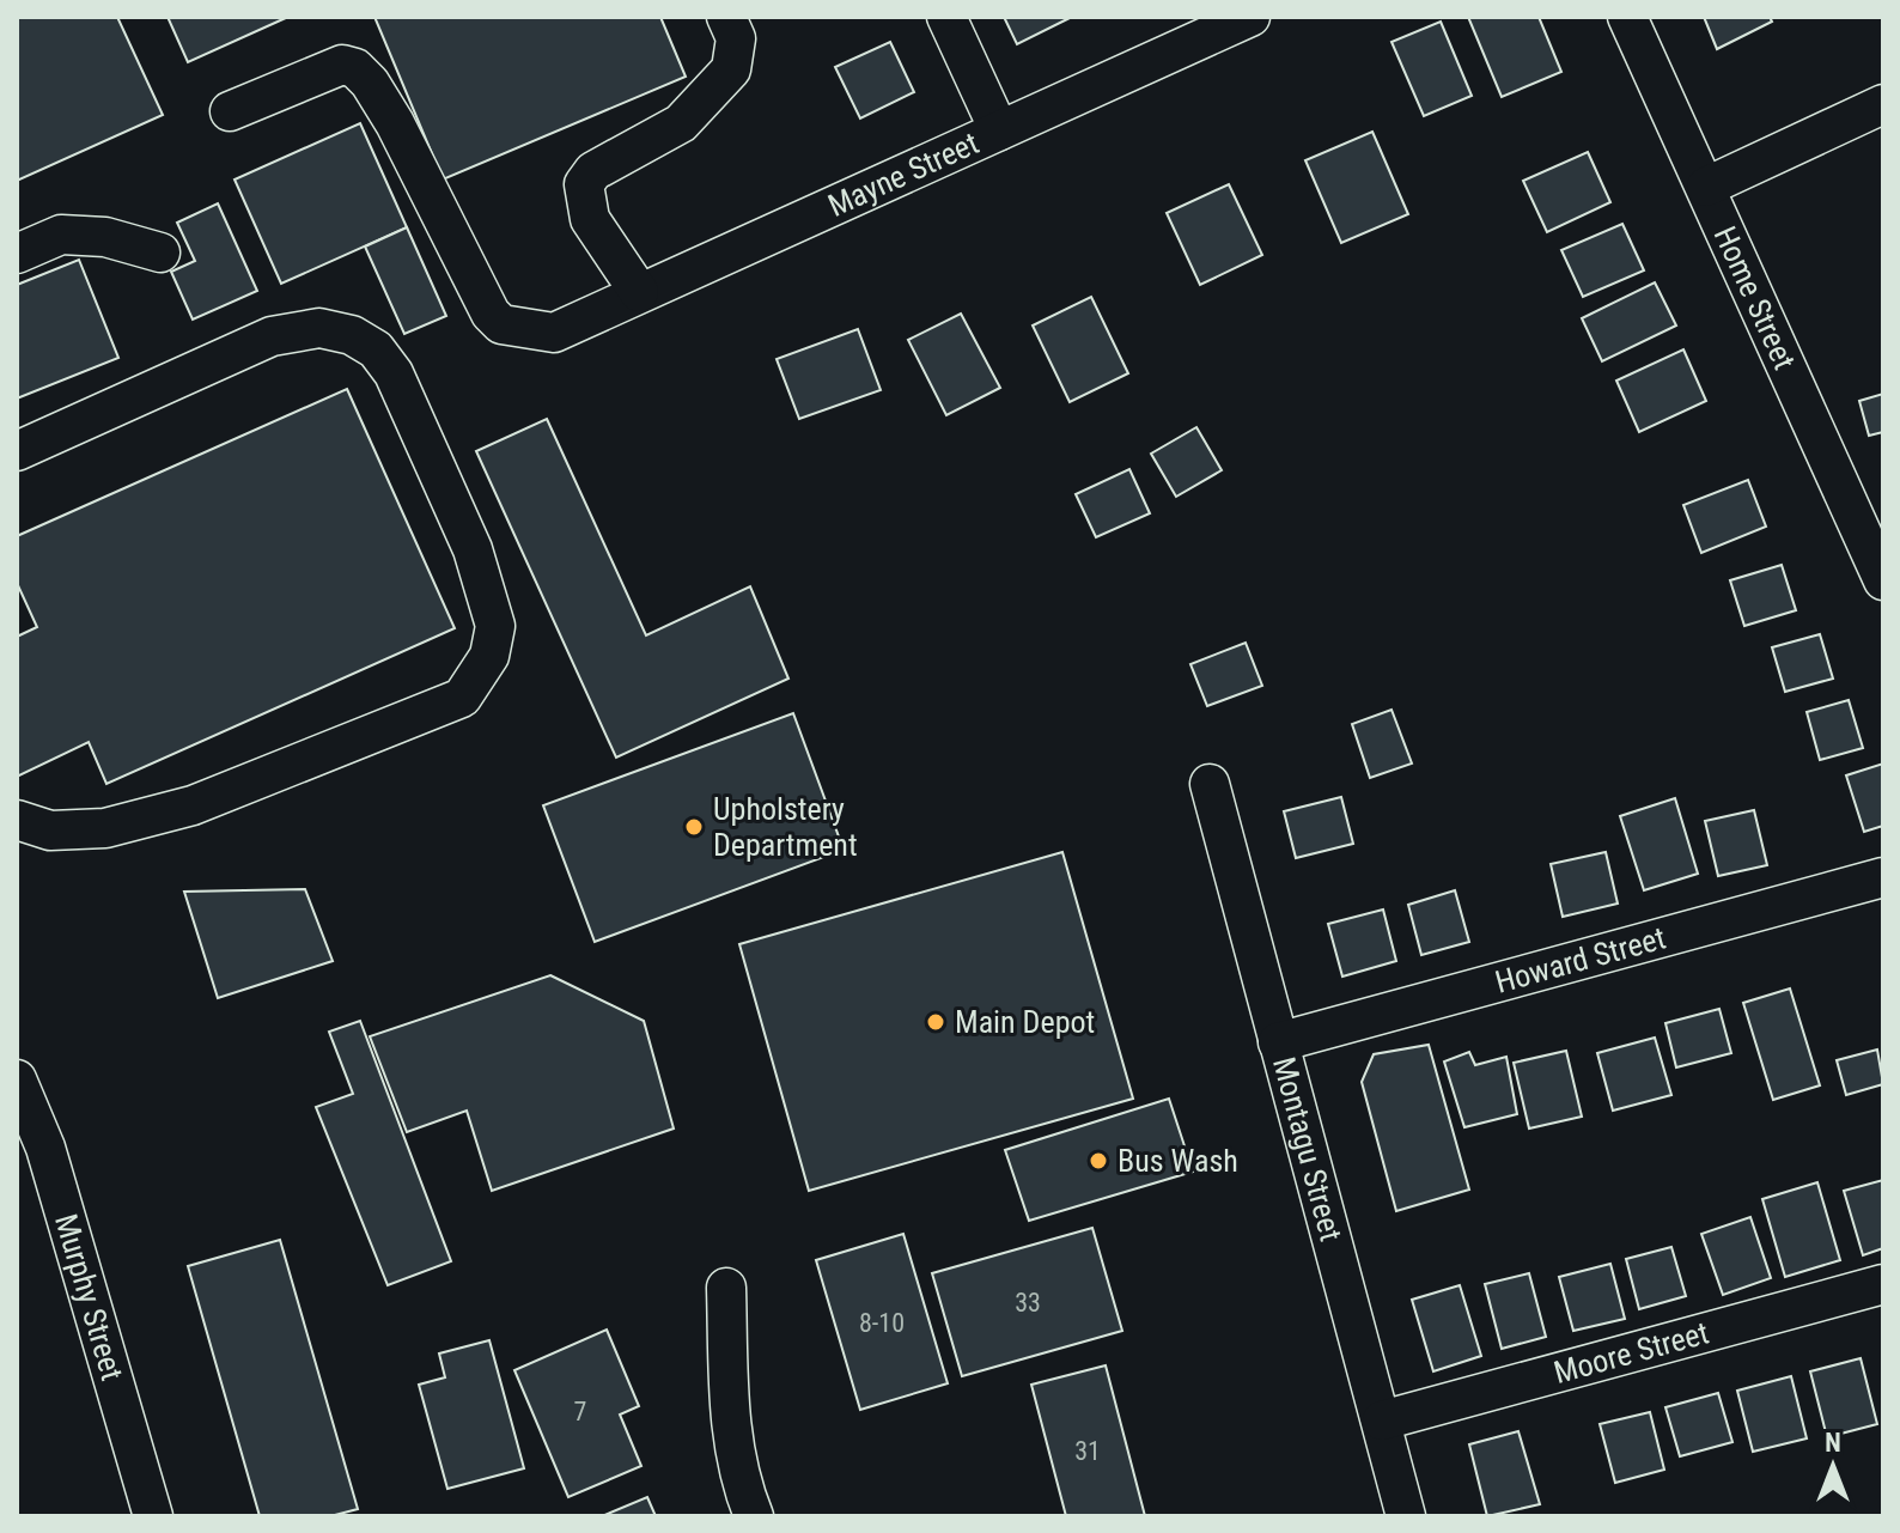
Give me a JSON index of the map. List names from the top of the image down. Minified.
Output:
{"streets":{"street":["Mayne Street","Home Street","Howard Street","Montagu Street","Murphy Street","Moore Street"]},"crossings":[["Howard Street","Montagu Street"],["Montagu Street","Moore Street"]],"places":["Upholstery Department","Main Depot","Bus Wash"],"house_numbers":["33","8-10","7","31"],"north":"top"}
